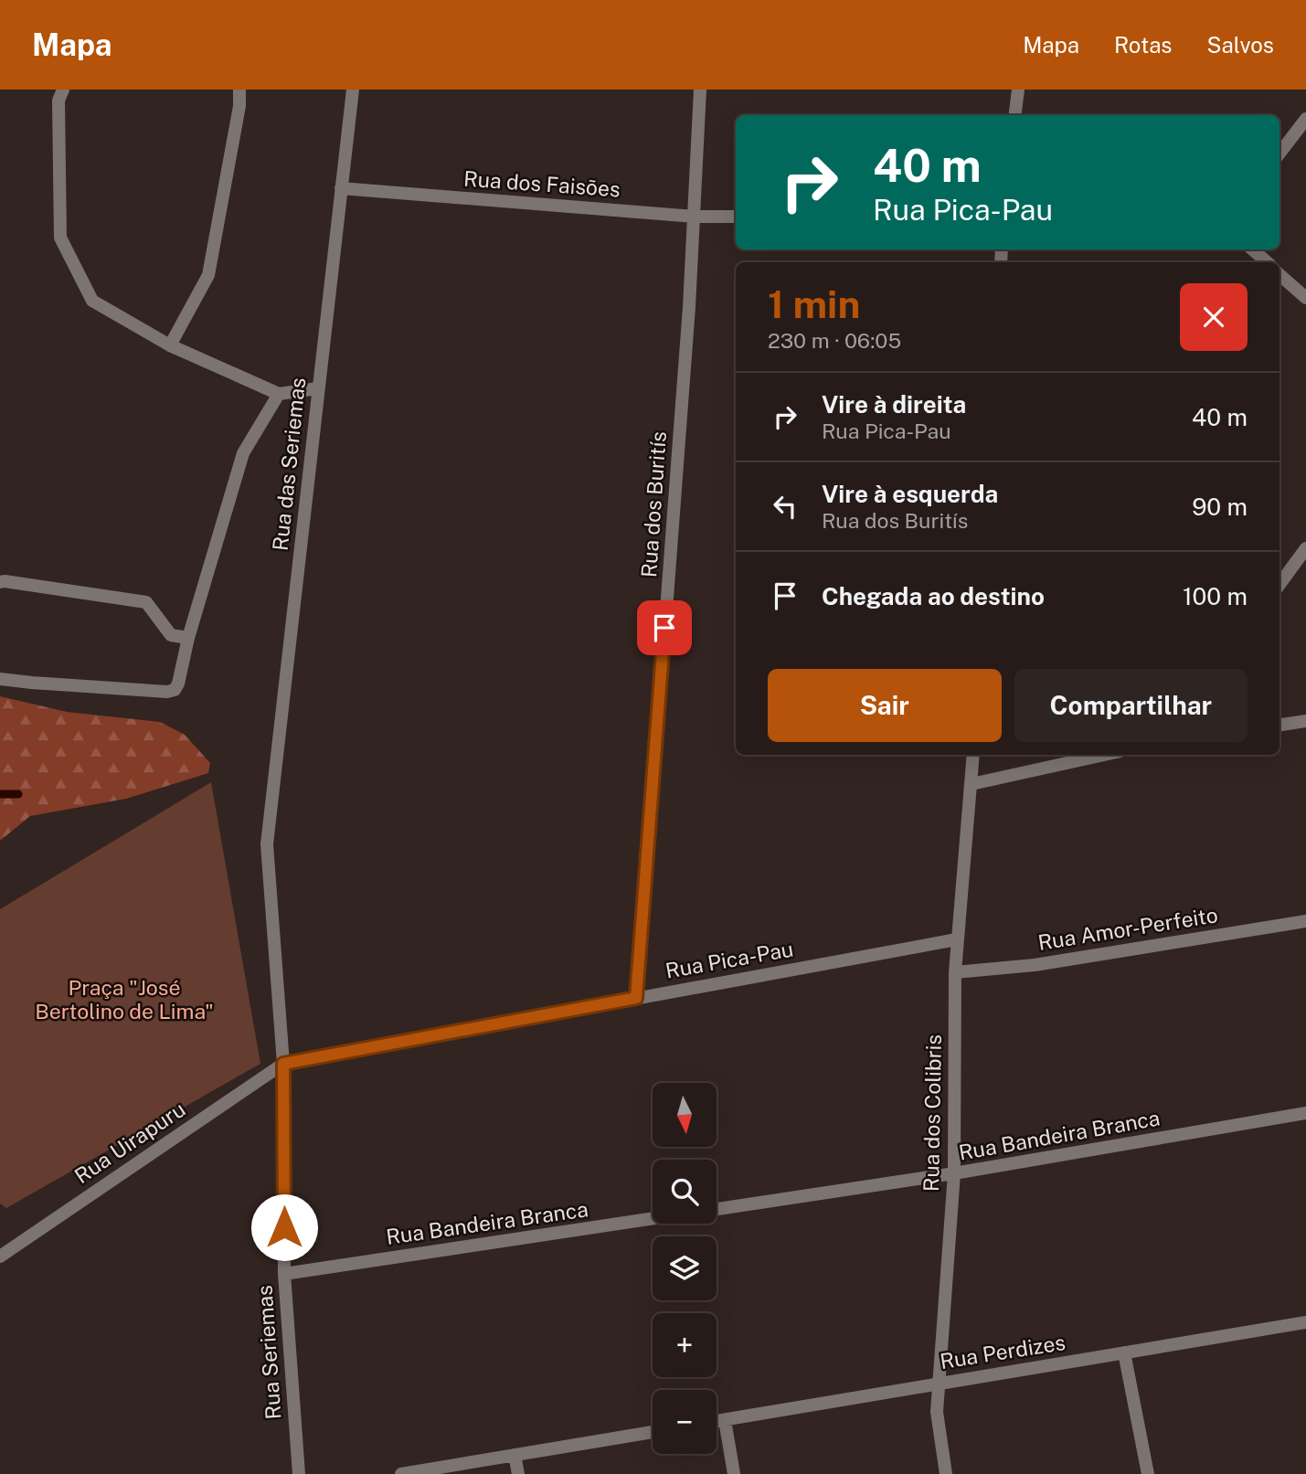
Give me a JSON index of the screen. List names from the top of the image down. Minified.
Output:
{"streets":{"street":["Rua dos Faisões","Rua das Seriemas","Rua dos Buritís","Rua Amor-Perfeito","Rua Pica-Pau","Rua dos Colibris","Rua Bandeira Branca","Rua Uirapuru","Rua Perdizes","Rua Seriemas"]},"crossings":[["Rua dos Faisões","Rua das Seriemas"],["Rua dos Faisões","Rua dos Buritís"],["Rua das Seriemas","Rua Seriemas"],["Rua dos Buritís","Rua Pica-Pau"],["Rua Amor-Perfeito","Rua dos Colibris"],["Rua Pica-Pau","Rua dos Colibris"],["Rua Pica-Pau","Rua Uirapuru"],["Rua Pica-Pau","Rua Seriemas"],["Rua dos Colibris","Rua Bandeira Branca"],["Rua dos Colibris","Rua Perdizes"],["Rua Bandeira Branca","Rua Seriemas"],["Rua Uirapuru","Rua Seriemas"]],"parks":["Praça \"José Bertolino de Lima\""],"north":"bottom","page":{"header":"Mapa","nav":["Mapa","Rotas","Salvos"],"turn":["40 m","Rua Pica-Pau"],"heading":["1 min","230 m · 06:05"],"list":[{"name":"Vire à direita","note":"Rua Pica-Pau","value":"40 m"},{"name":"Vire à esquerda","note":"Rua dos Buritís","value":"90 m"},{"name":"Chegada ao destino","value":"100 m"}],"buttons":["Sair","Compartilhar"],"map_buttons":["+","−"]}}
